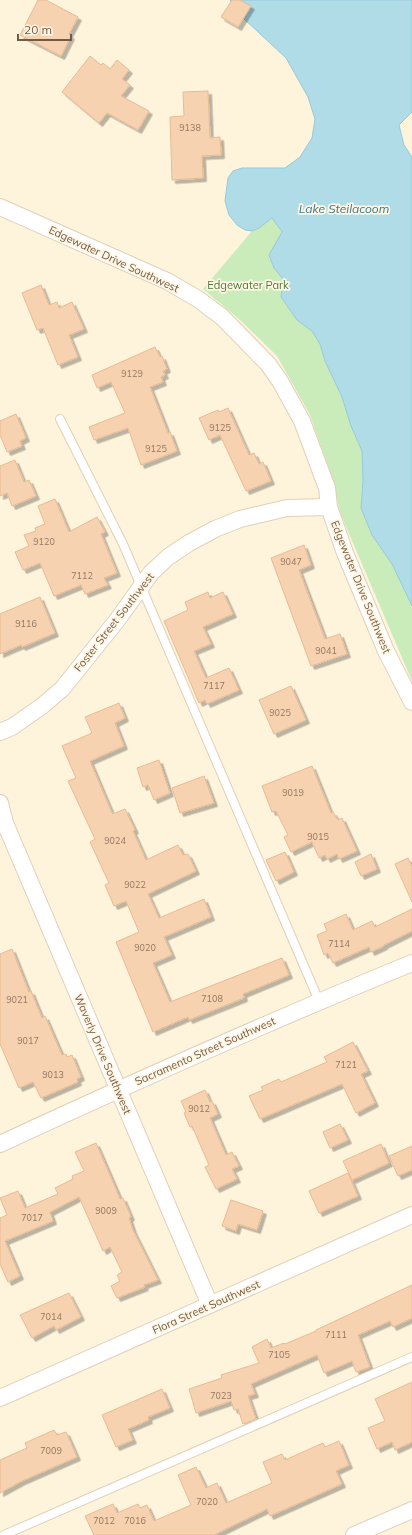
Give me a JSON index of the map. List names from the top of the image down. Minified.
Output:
{"streets":{"street":["Edgewater Drive Southwest","Foster Street Southwest","Sacramento Street Southwest","Waverly Drive Southwest","Flora Street Southwest"]},"crossings":[["Edgewater Drive Southwest","Foster Street Southwest"],["Sacramento Street Southwest","Waverly Drive Southwest"],["Waverly Drive Southwest","Flora Street Southwest"]],"water":["Lake Steilacoom"],"parks":["Edgewater Park"],"house_numbers":["9138","9129","9125","9125","9120","9047","7112","9116","9041","7117","9025","9019","9015","9024","9022","7114","9020","7108","9021","9017","7121","9013","9012","9009","7017","7014","7111","7105","7023","7009","7020","7012","7016"],"scale_bar":"20 m"}
